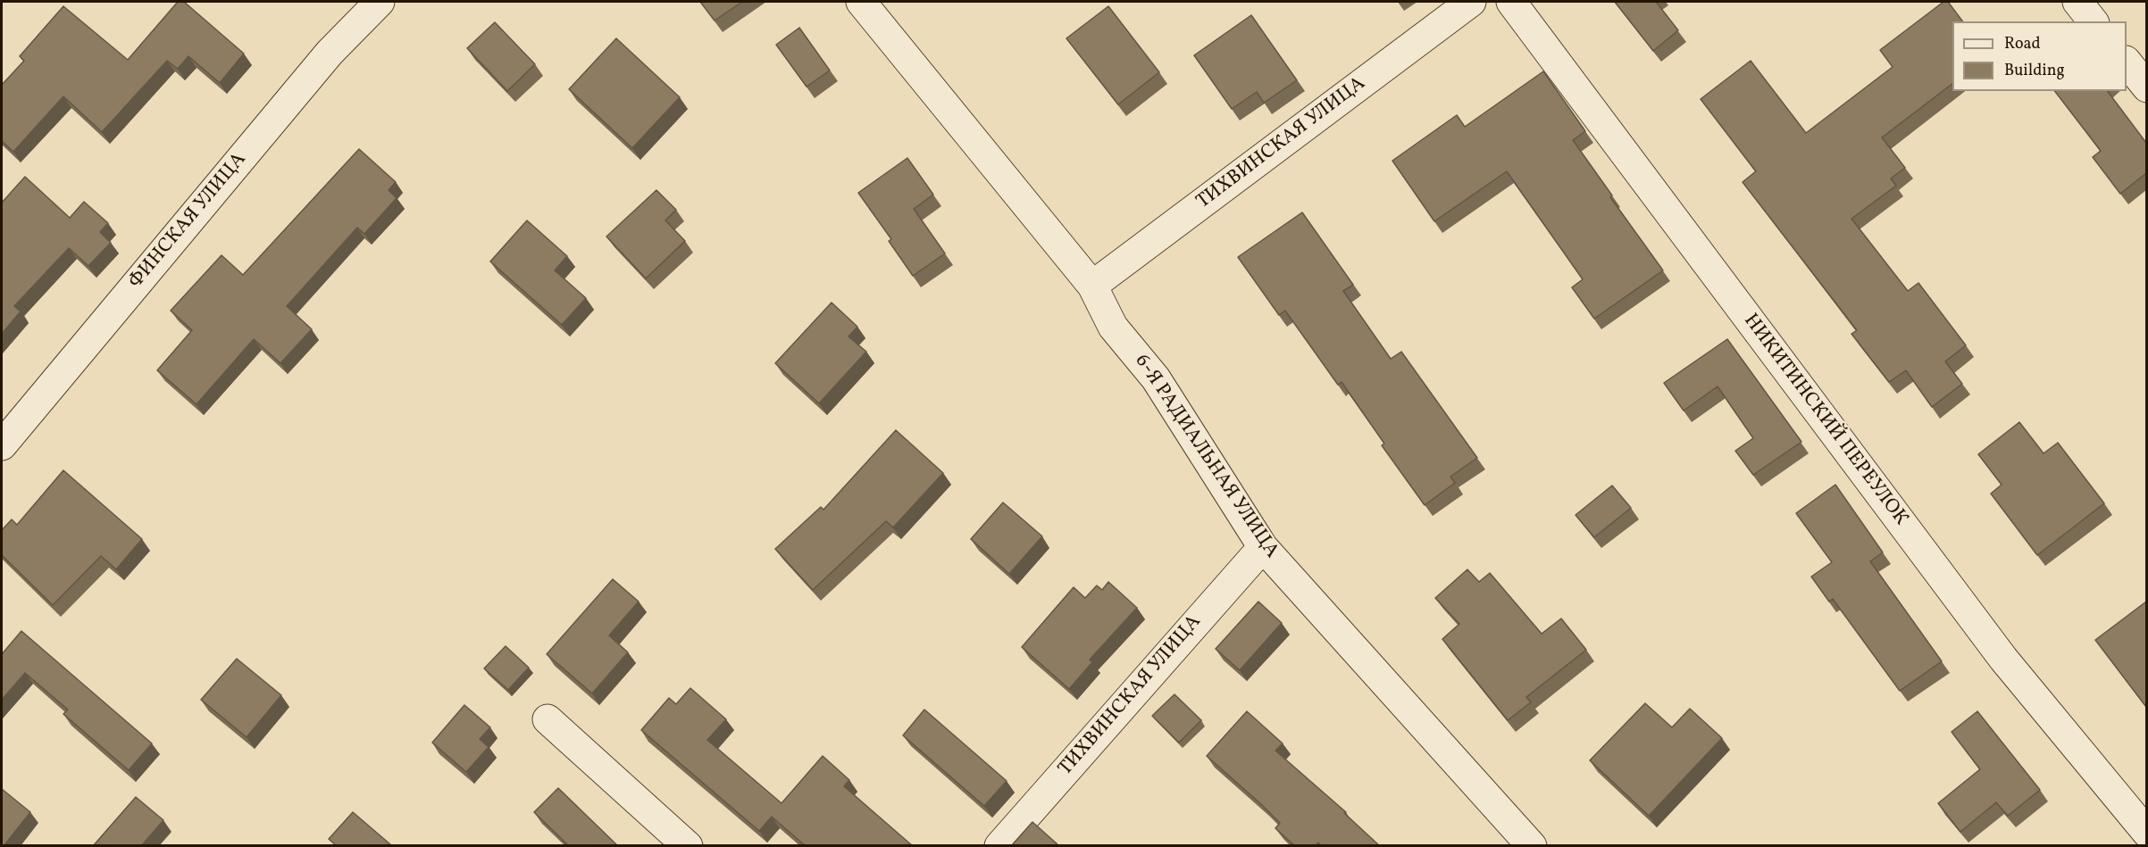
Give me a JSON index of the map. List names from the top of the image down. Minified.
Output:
{"streets":{"street":["ТИХВИНСКАЯ УЛИЦА","ФИНСКАЯ УЛИЦА","НИКИТИНСКИЙ ПЕРЕУЛОК","6-Я РАДИАЛЬНАЯ УЛИЦА"]},"crossings":[["ТИХВИНСКАЯ УЛИЦА","6-Я РАДИАЛЬНАЯ УЛИЦА"]],"legend":["Road","Building"]}
